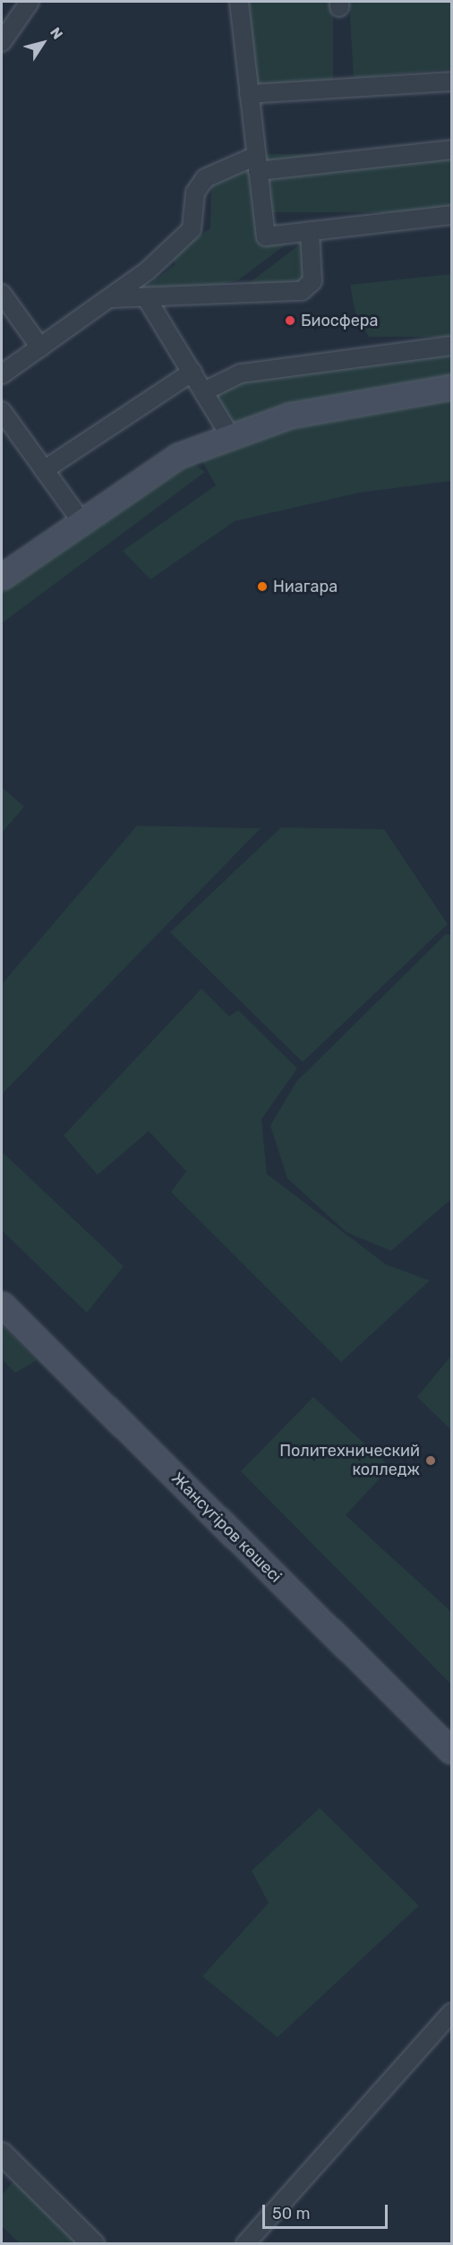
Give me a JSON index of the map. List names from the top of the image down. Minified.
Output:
{"streets":{"main road":["Жансүгіров көшесі"]},"places":["Биосфера","Ниагара","Политехнический колледж"],"scale_bar":"50 m","north":"top right"}
